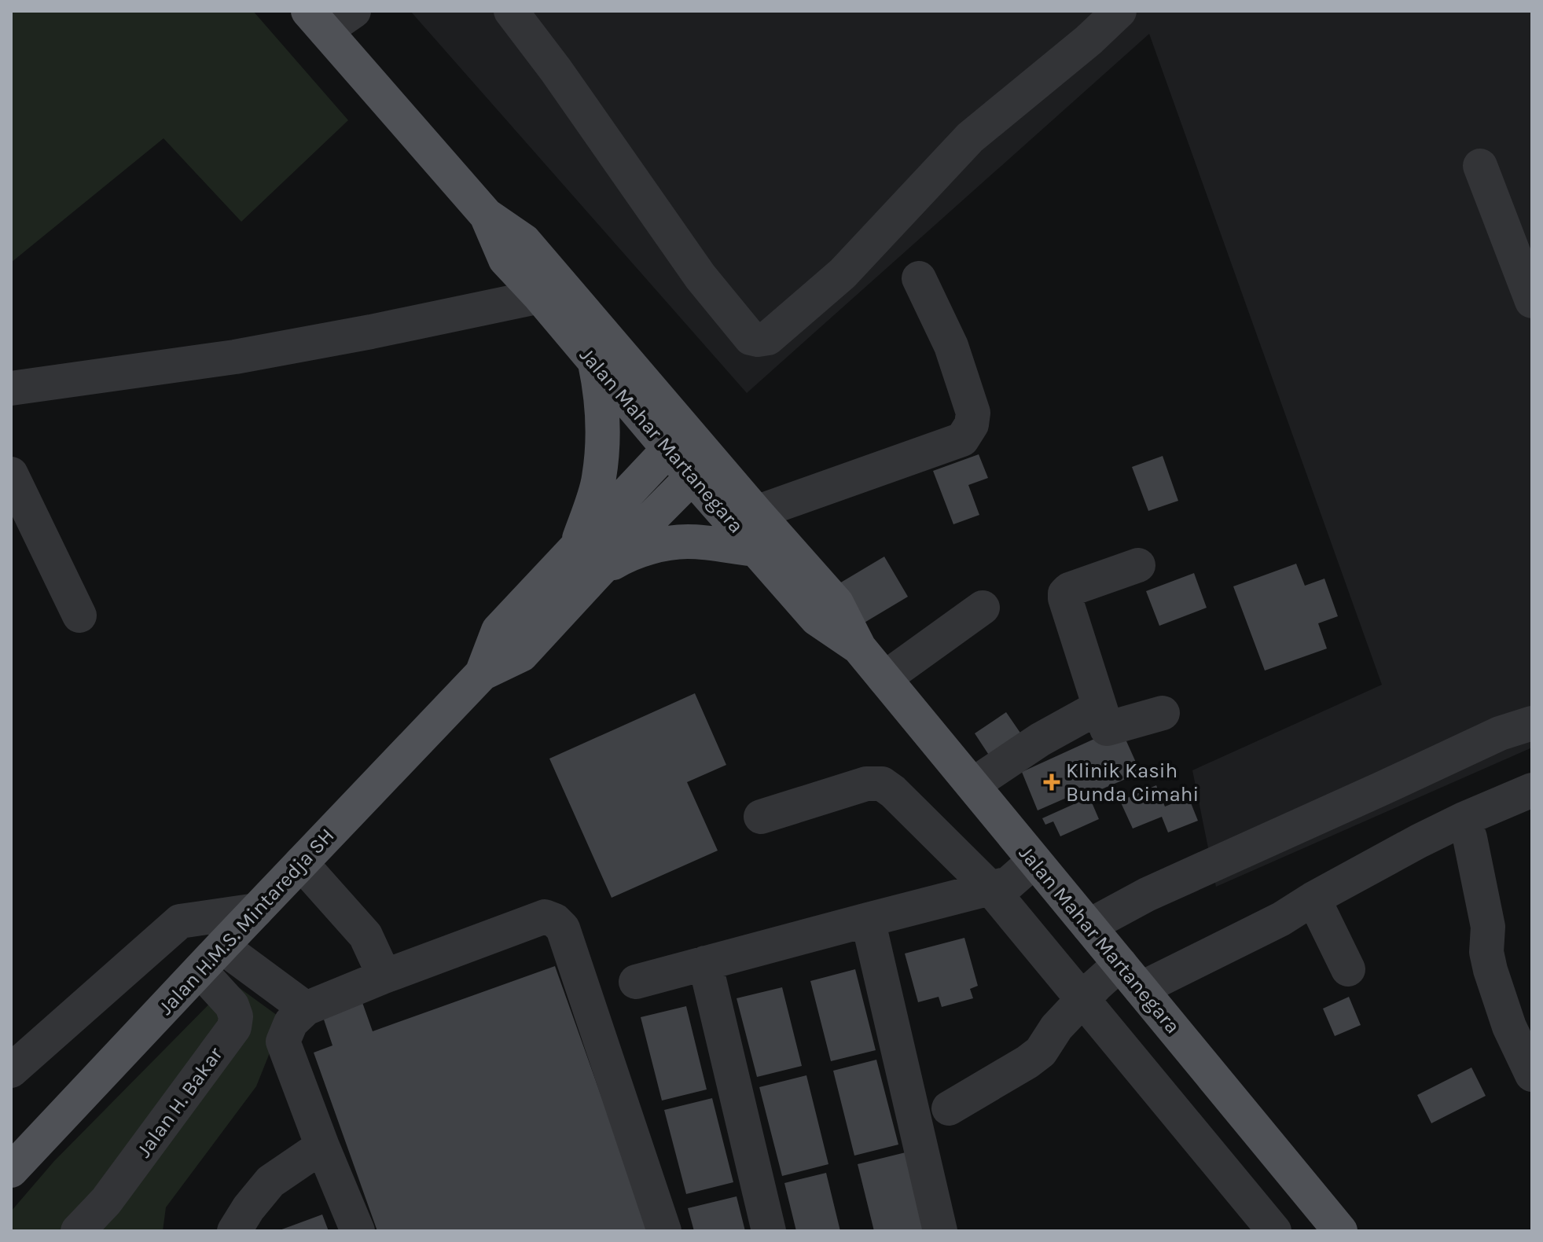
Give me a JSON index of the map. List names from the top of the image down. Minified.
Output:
{"streets":{"main road":["Jalan Mahar Martanegara","Jalan H.M.S. Mintaredja SH"],"street":["Jalan H. Bakar"]},"crossings":[["Jalan Mahar Martanegara","Jalan H.M.S. Mintaredja SH"],["Jalan H.M.S. Mintaredja SH","Jalan H. Bakar"]],"places":{"health":["Klinik Kasih Bunda Cimahi"]}}
